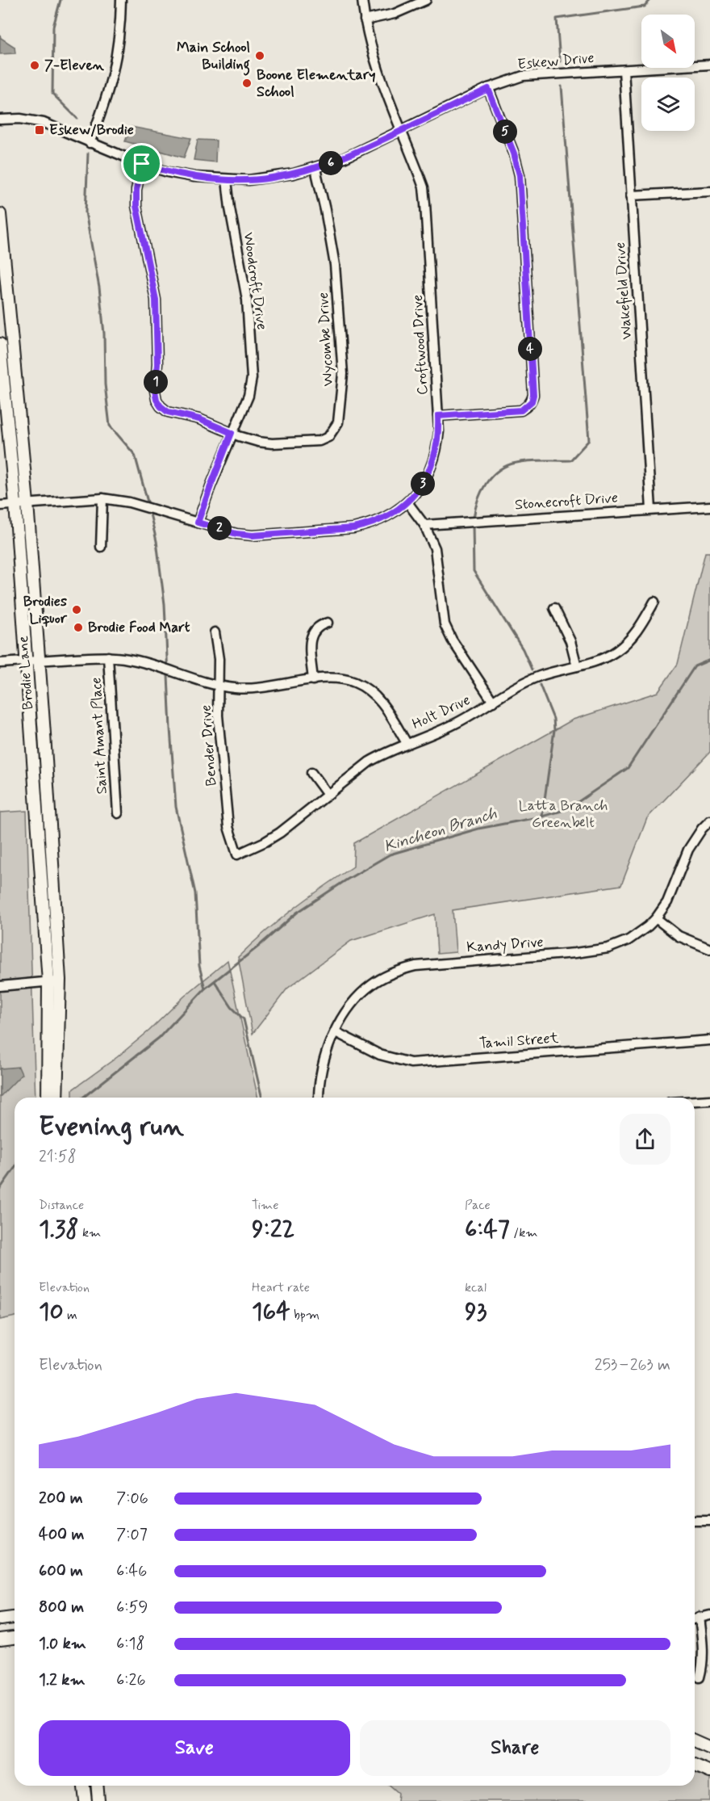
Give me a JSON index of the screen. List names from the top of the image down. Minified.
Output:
{"streets":{"main road":["Brodie Lane"],"street":["Eskew Drive","Woodcroft Drive","Wakefield Drive","Wycombe Drive","Croftwood Drive","Stonecroft Drive","Holt Drive","Saint Amant Place","Bender Drive","Kandy Drive","Tamil Street"]},"crossings":[["Eskew Drive","Woodcroft Drive"],["Eskew Drive","Wakefield Drive"],["Eskew Drive","Wycombe Drive"],["Eskew Drive","Croftwood Drive"],["Woodcroft Drive","Wycombe Drive"],["Woodcroft Drive","Croftwood Drive"],["Wakefield Drive","Stonecroft Drive"],["Croftwood Drive","Brodie Lane"],["Holt Drive","Bender Drive"],["Kandy Drive","Tamil Street"]],"water":["Kincheon Branch"],"parks":["Latta Branch Greenbelt"],"places":{"other":["Main School Building","7-Eleven","Boone Elementary School","Brodies Liquor","Brodie Food Mart"],"transit":["Eskew/Brodie"]},"north":"bottom right","page":{"pins":["5","6","4","1","3","2"],"heading":["Evening run","21:58"],"stats":[["Distance","1.38 km"],["Time","9:22"],["Pace","6:47 /km"],["Elevation","10 m"],["Heart rate","164 bpm"],["kcal","93"]],"chart":["Elevation","253–263 m"],"list":[{"name":"200 m","note":"7:06"},{"name":"400 m","note":"7:07"},{"name":"600 m","note":"6:46"},{"name":"800 m","note":"6:59"},{"name":"1.0 km","note":"6:18"},{"name":"1.2 km","note":"6:26"}],"buttons":["Save","Share"]}}
